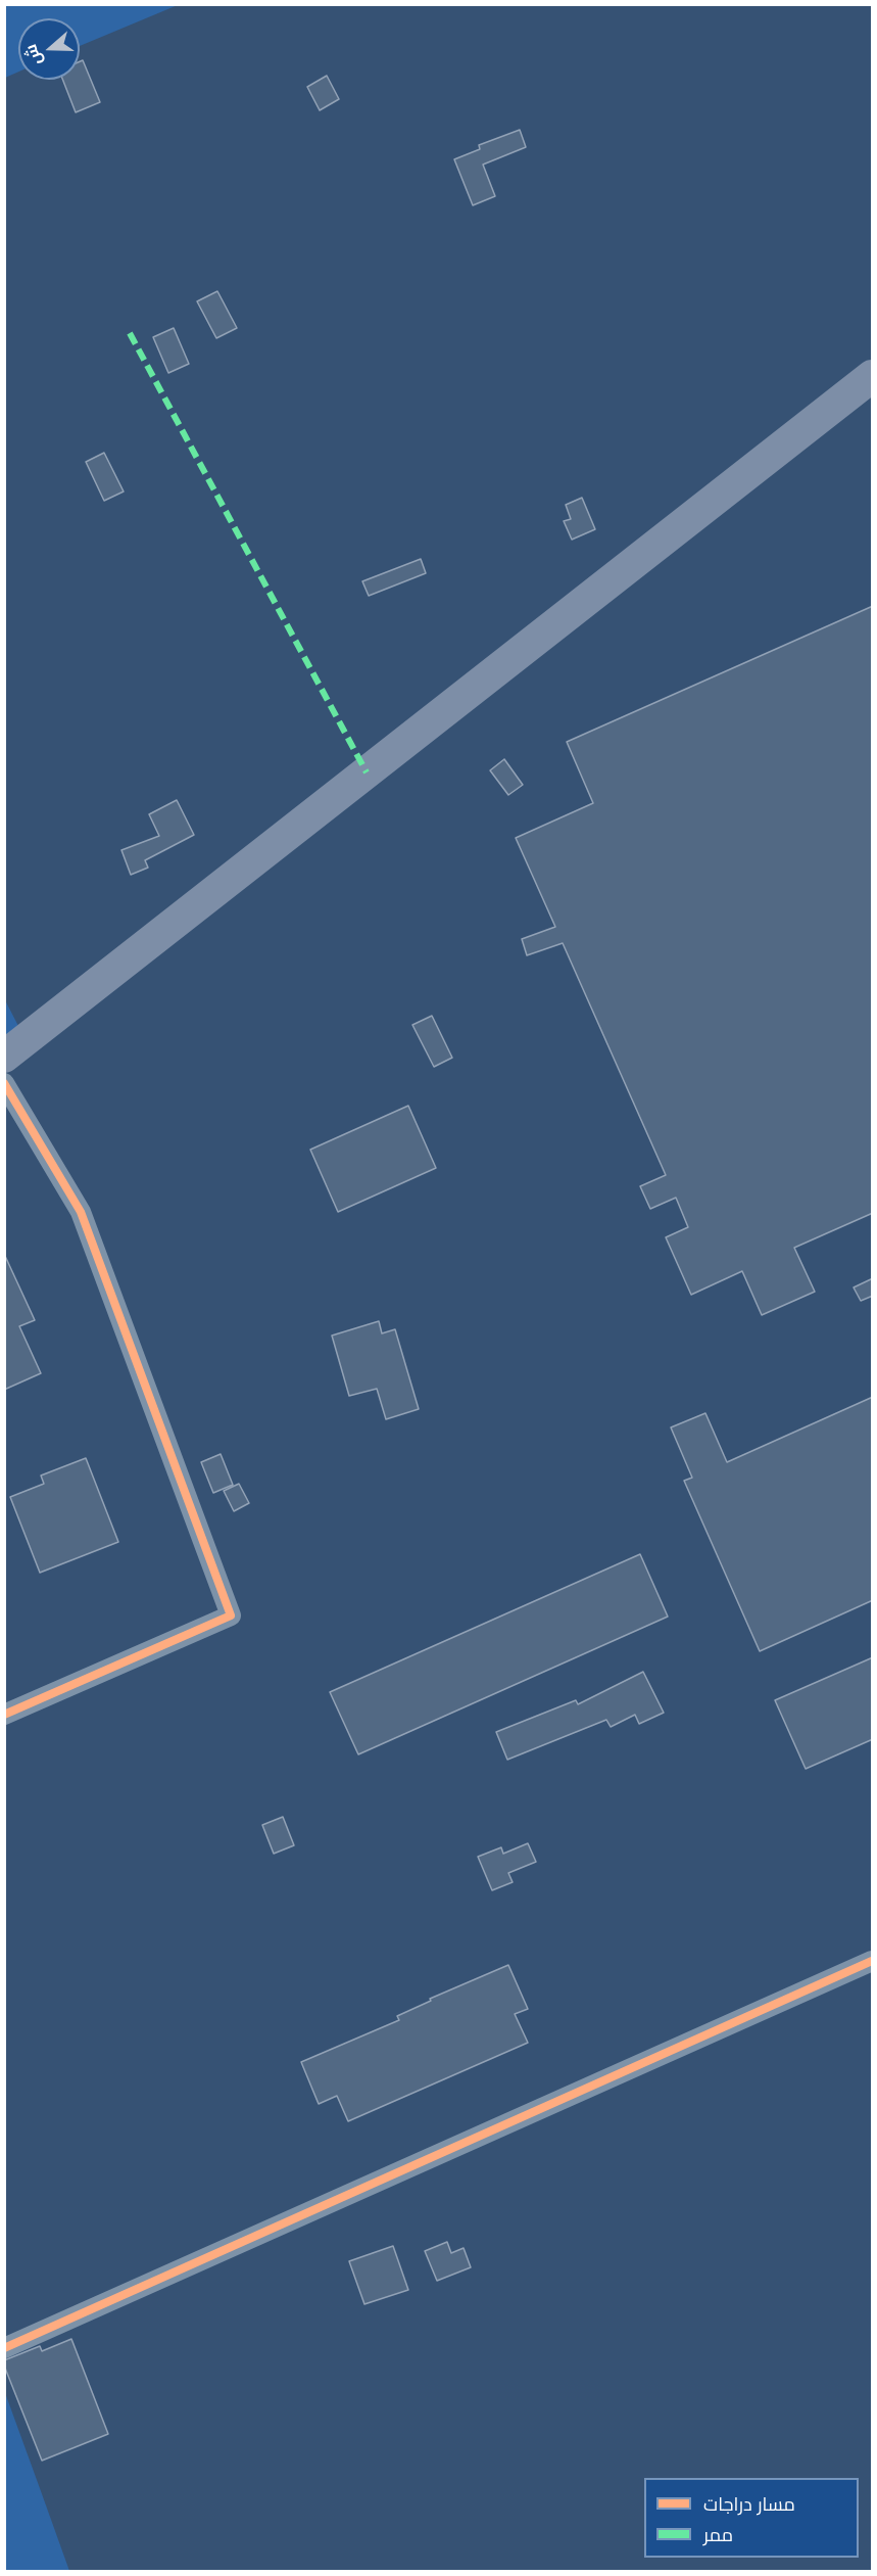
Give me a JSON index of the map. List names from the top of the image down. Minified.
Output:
{"legend":["مسار دراجات","ممر"],"north":"left"}
